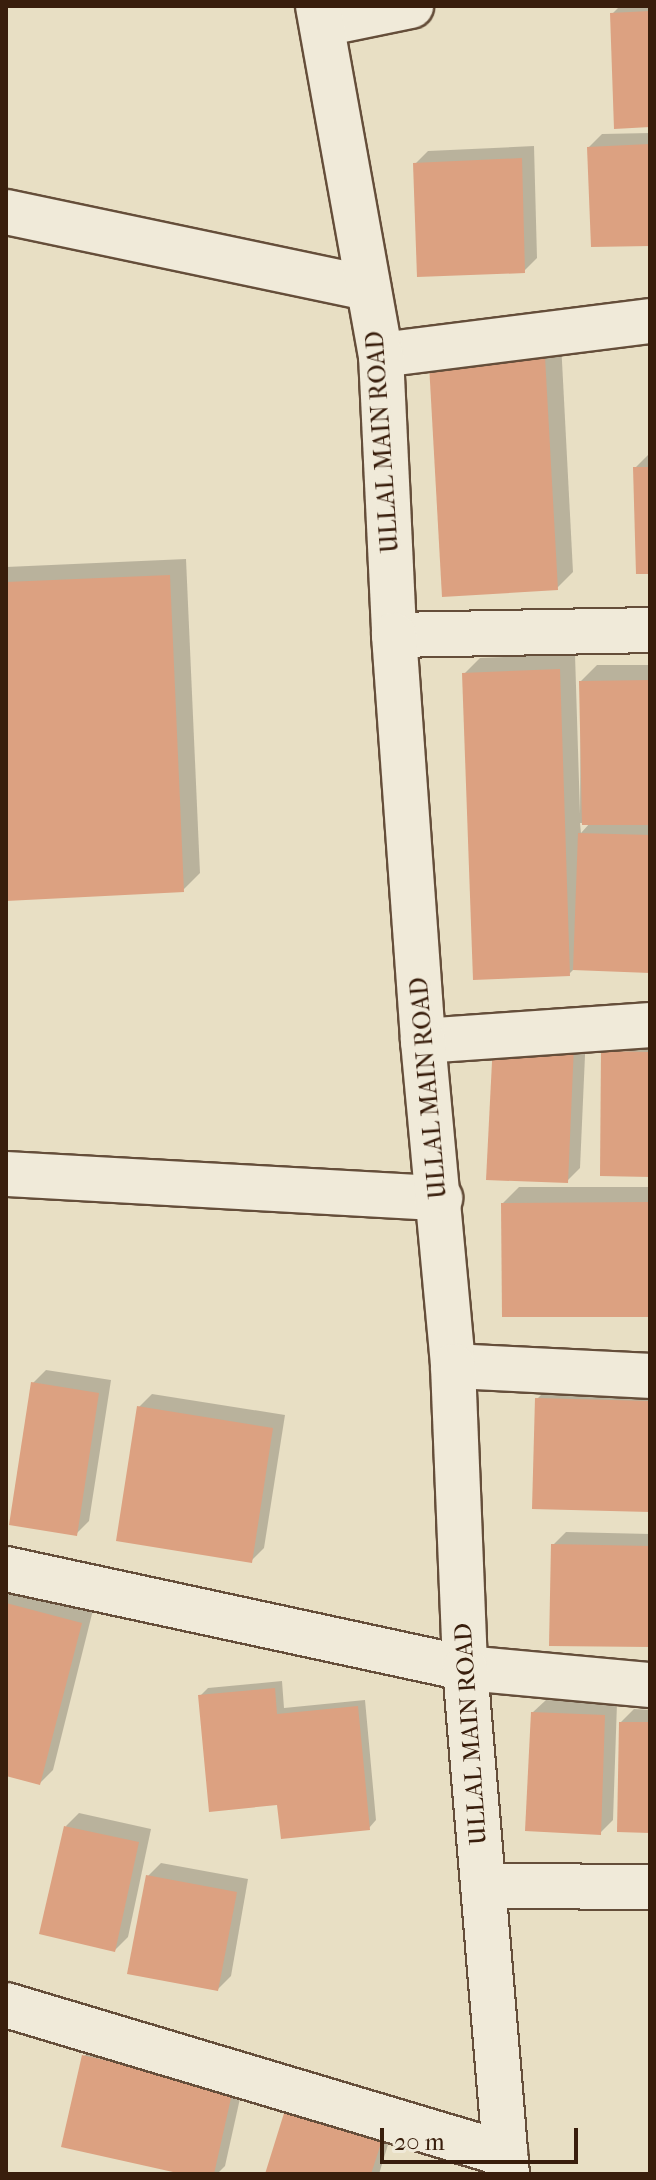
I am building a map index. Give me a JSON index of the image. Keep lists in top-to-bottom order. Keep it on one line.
{"streets":{"street":["ULLAL MAIN ROAD"]},"scale_bar":"20 m"}
